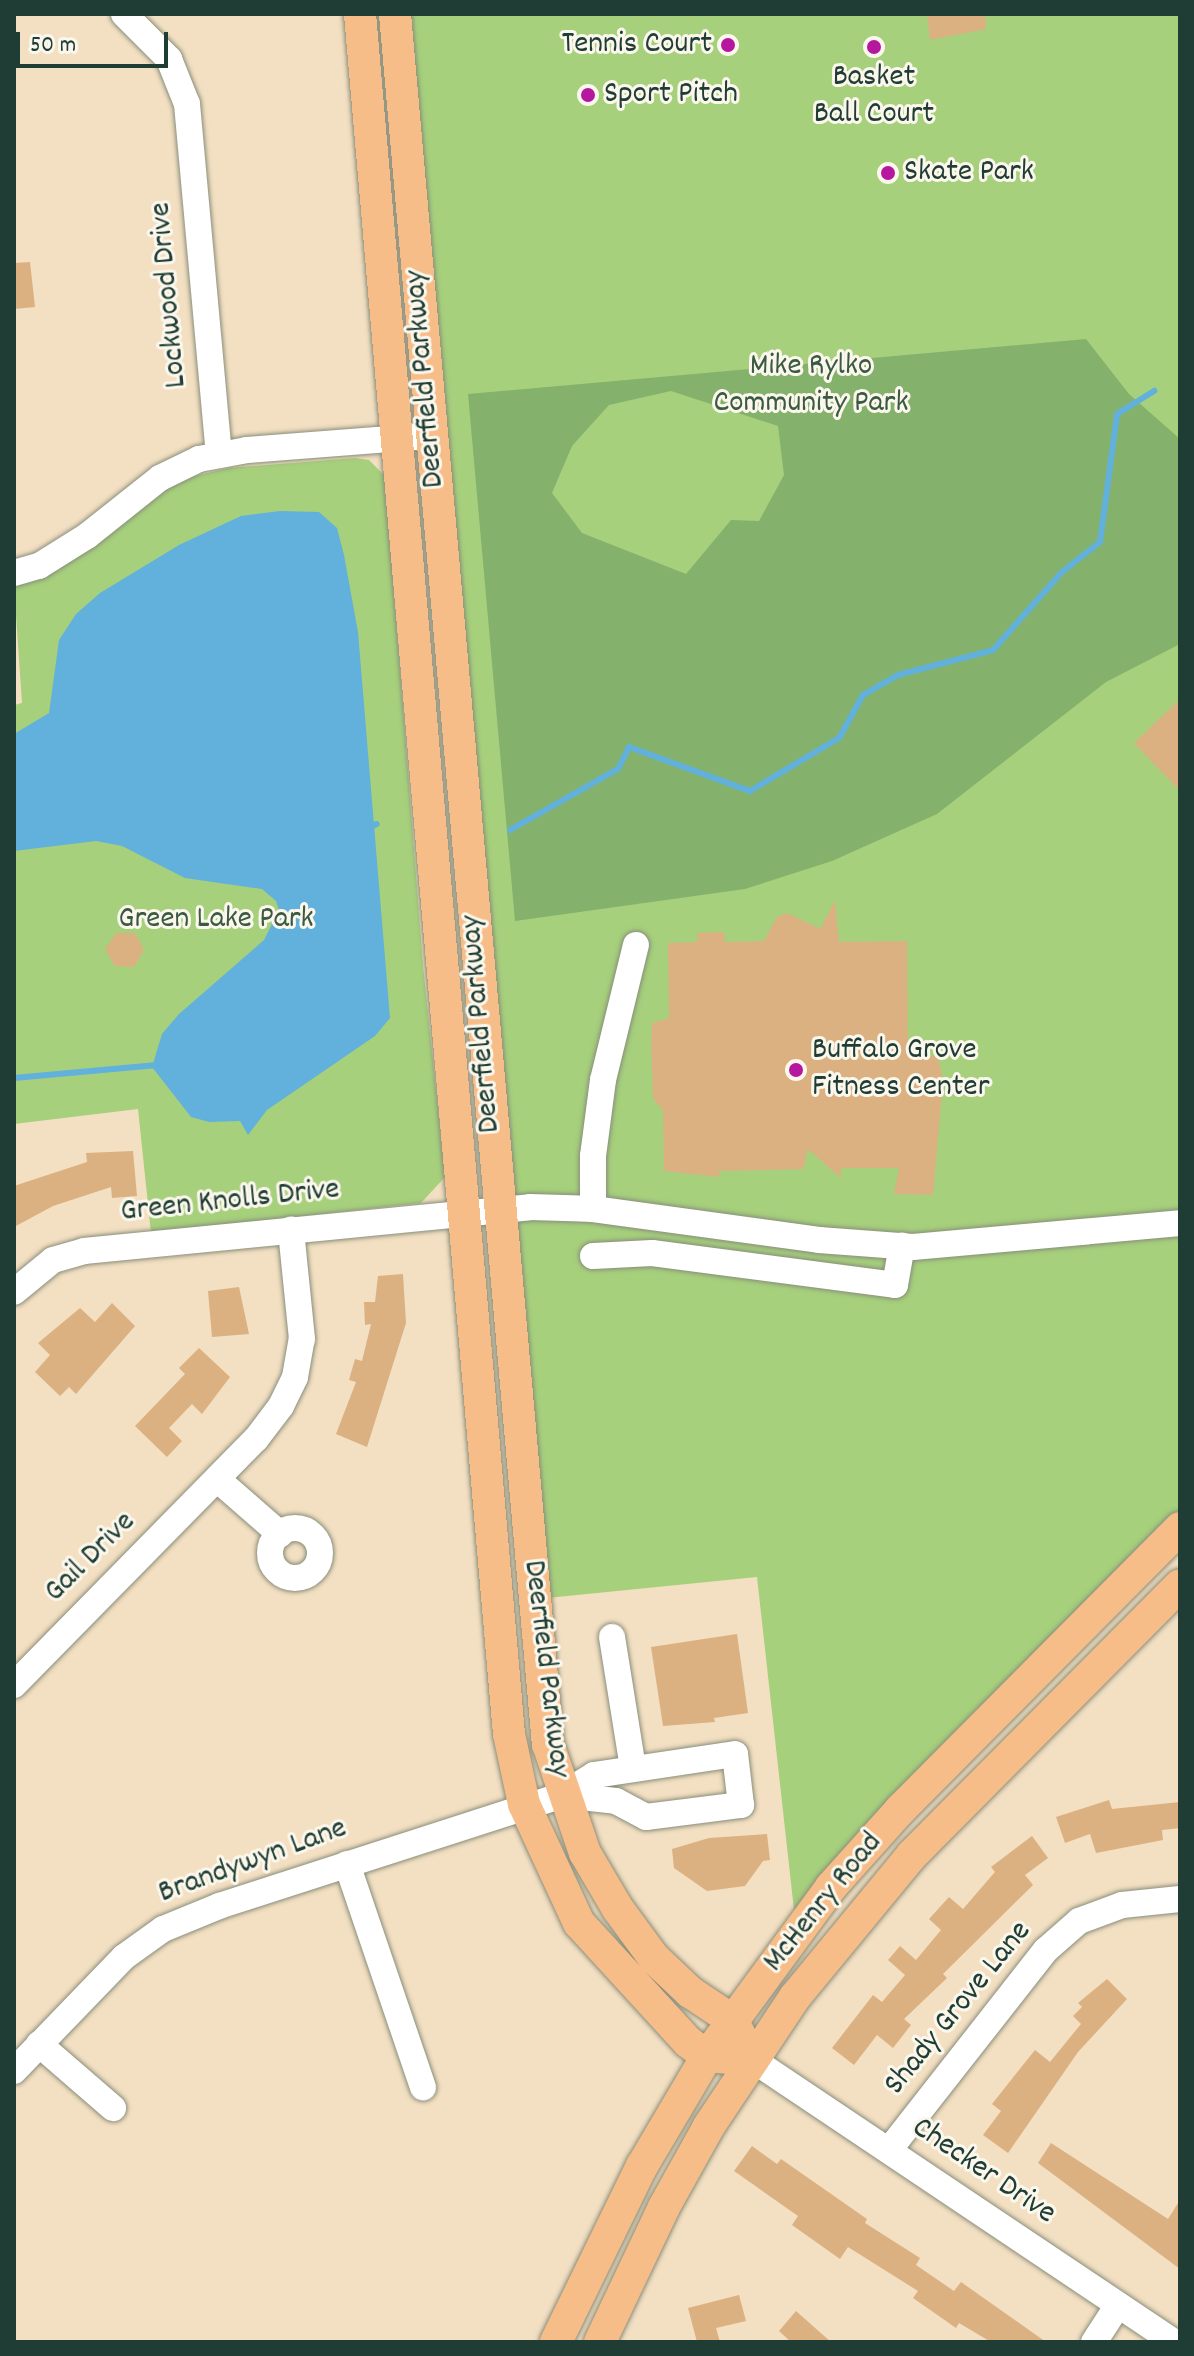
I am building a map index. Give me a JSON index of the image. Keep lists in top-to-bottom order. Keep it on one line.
{"streets":{"main road":["Deerfield Parkway","McHenry Road"],"street":["Lockwood Drive","Green Knolls Drive","Gail Drive","Brandywyn Lane","Shady Grove Lane","Checker Drive"]},"crossings":[["Deerfield Parkway","Green Knolls Drive"],["Deerfield Parkway","Brandywyn Lane"],["Deerfield Parkway","McHenry Road"],["Deerfield Parkway","Checker Drive"],["Green Knolls Drive","Gail Drive"],["McHenry Road","Checker Drive"],["Shady Grove Lane","Checker Drive"]],"parks":["Mike Rylko Community Park","Green Lake Park"],"places":["Tennis Court","Basket Ball Court","Sport Pitch","Skate Park","Buffalo Grove Fitness Center"],"scale_bar":"50 m"}
